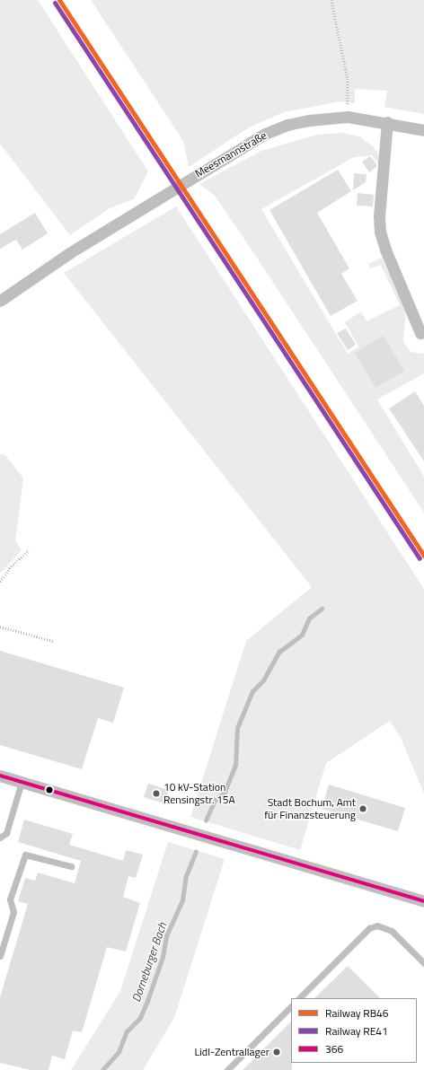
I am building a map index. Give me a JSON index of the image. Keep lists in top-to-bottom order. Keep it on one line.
{"streets":{"street":["Meesmannstraße"]},"water":["Dorneburger Bach"],"places":["10 kV-Station Rensingstr. 15A","Stadt Bochum, Amt für Finanzsteuerung","Lidl-Zentrallager"],"lines":["rail line RB46","rail line RE41","transit line 366"],"legend":["Railway RB46","Railway RE41","366"]}
